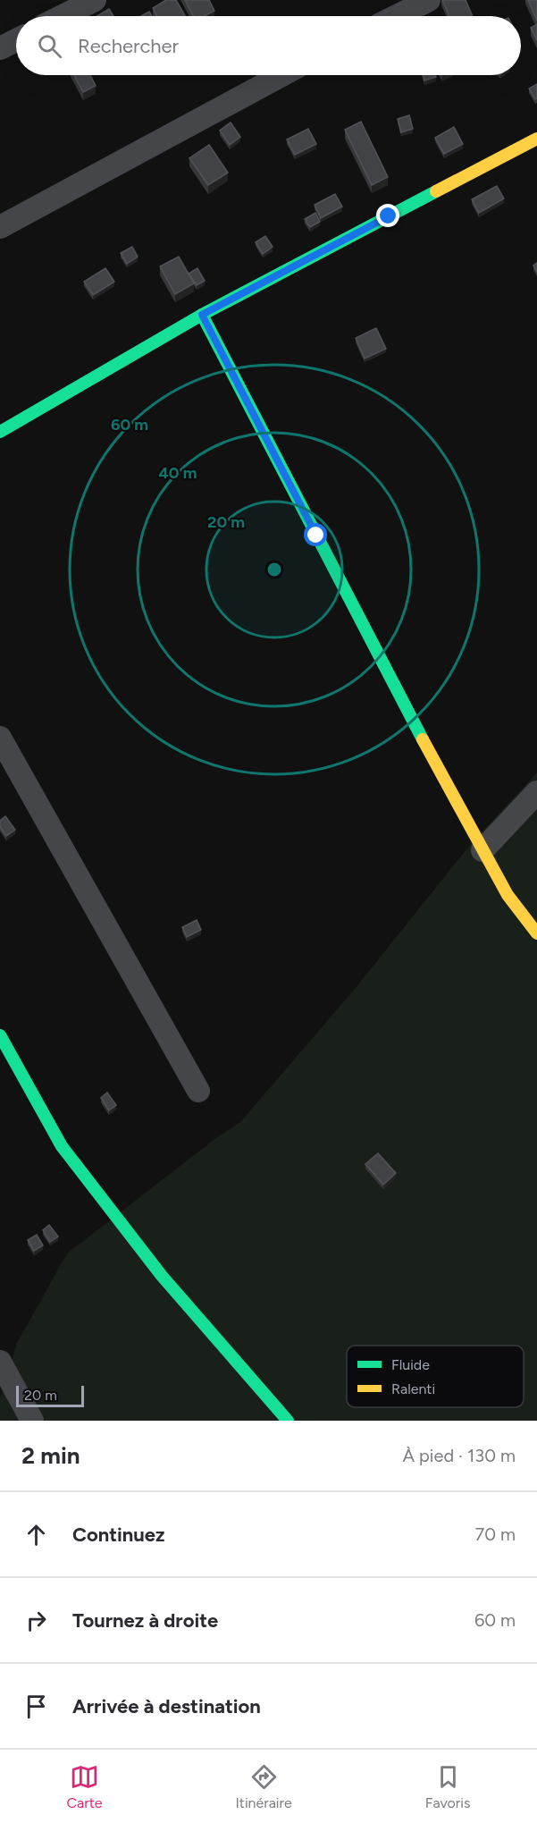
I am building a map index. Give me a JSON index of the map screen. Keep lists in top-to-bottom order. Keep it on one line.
{"legend":["Fluide","Ralenti"],"scale_bar":"20 m","page":{"search":"Rechercher","scale":"20 m","heading":["2 min","À pied · 130 m"],"list":[["Continuez","70 m"],["Tournez à droite","60 m"],"Arrivée à destination"],"nav":["Carte","Itinéraire","Favoris"]},"rings":["60 m","40 m","20 m"]}
